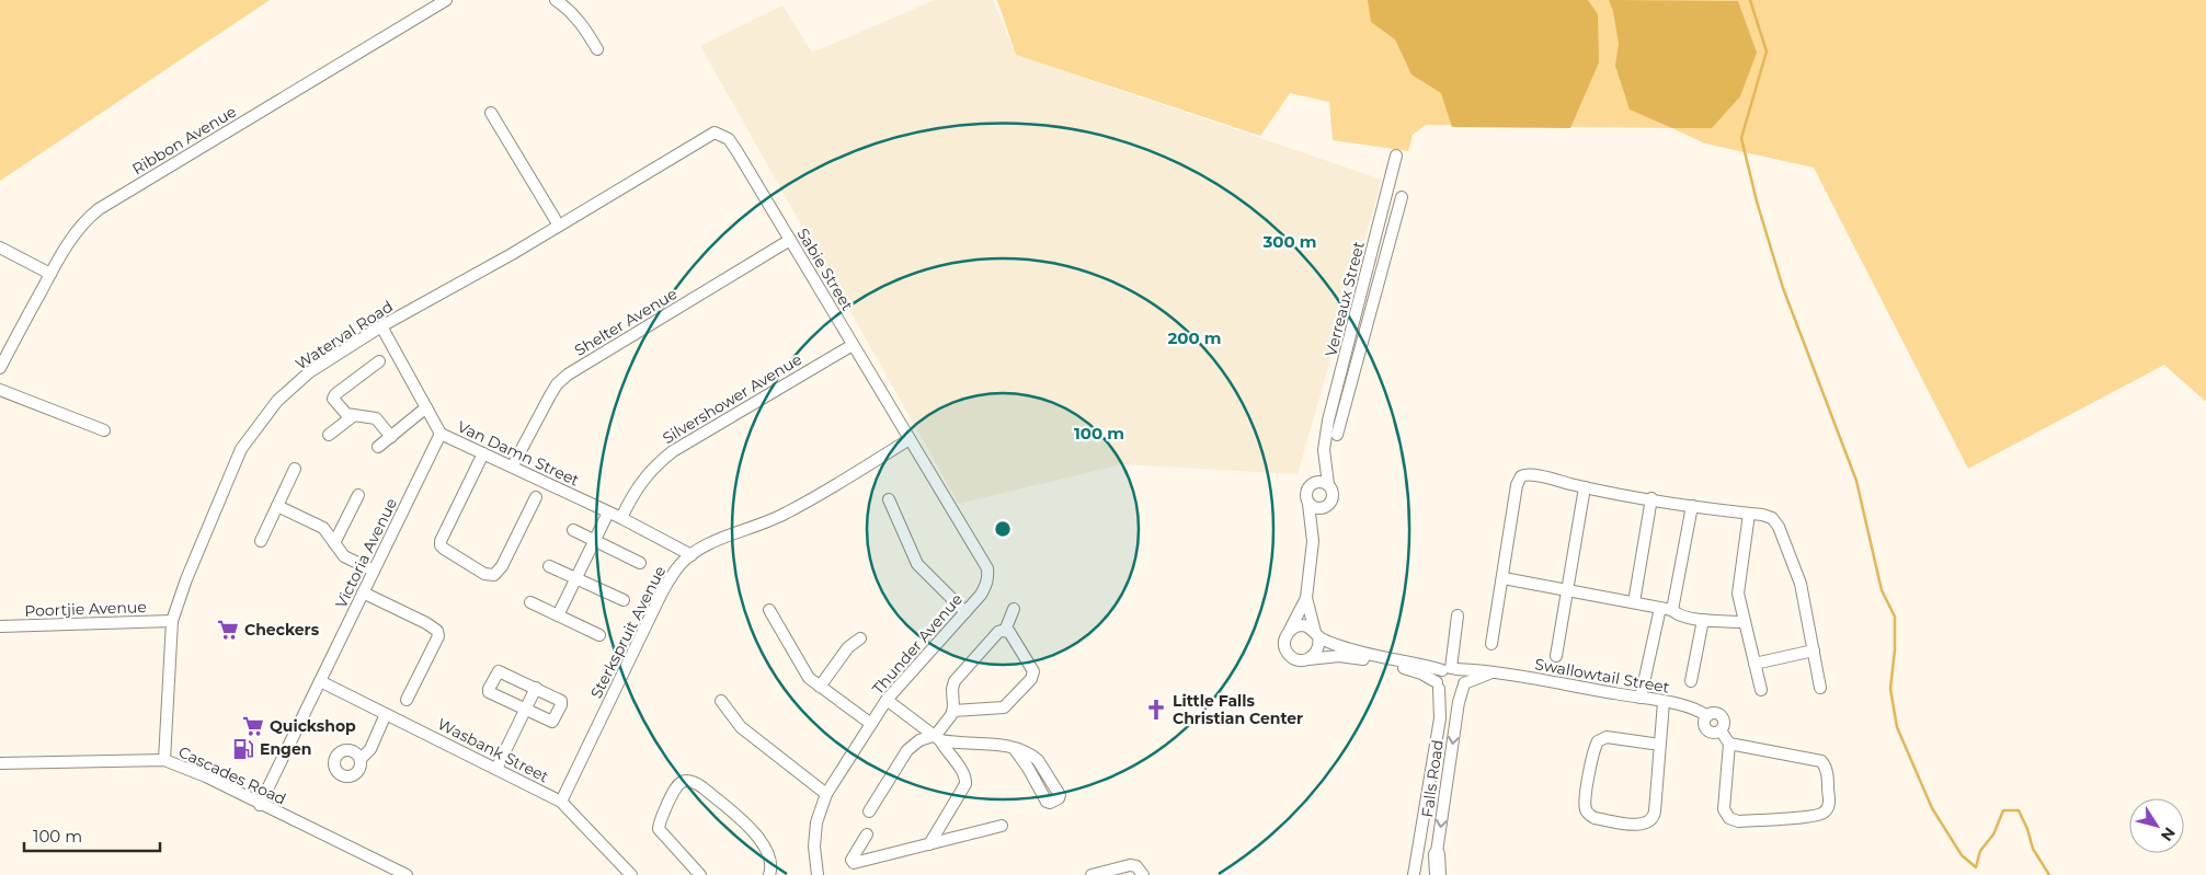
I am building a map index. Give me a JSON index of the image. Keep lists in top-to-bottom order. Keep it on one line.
{"streets":{"street":["Ribbon Avenue","Sabie Street","Verreaux Street","Shelter Avenue","Waterval Road","Silvershower Avenue","Van Damn Street","Victoria Avenue","Poortjie Avenue","Sterkspruit Avenue","Thunder Avenue","Swallowtail Street","Wasbank Street","Cascades Road","Falls Road"]},"crossings":[["Sabie Street","Shelter Avenue"],["Sabie Street","Waterval Road"],["Sabie Street","Silvershower Avenue"],["Sabie Street","Sterkspruit Avenue"],["Sabie Street","Thunder Avenue"],["Shelter Avenue","Van Damn Street"],["Waterval Road","Van Damn Street"],["Waterval Road","Poortjie Avenue"],["Waterval Road","Cascades Road"],["Silvershower Avenue","Van Damn Street"],["Van Damn Street","Victoria Avenue"],["Van Damn Street","Sterkspruit Avenue"],["Victoria Avenue","Wasbank Street"],["Victoria Avenue","Cascades Road"],["Sterkspruit Avenue","Thunder Avenue"],["Sterkspruit Avenue","Wasbank Street"],["Swallowtail Street","Falls Road"]],"places":{"supermarket":["Checkers","Quickshop"],"church":["Little Falls Christian Center"],"fuel station":["Engen"]},"scale_bar":"100 m","north":"bottom right","rings":["300 m","200 m","100 m"]}
